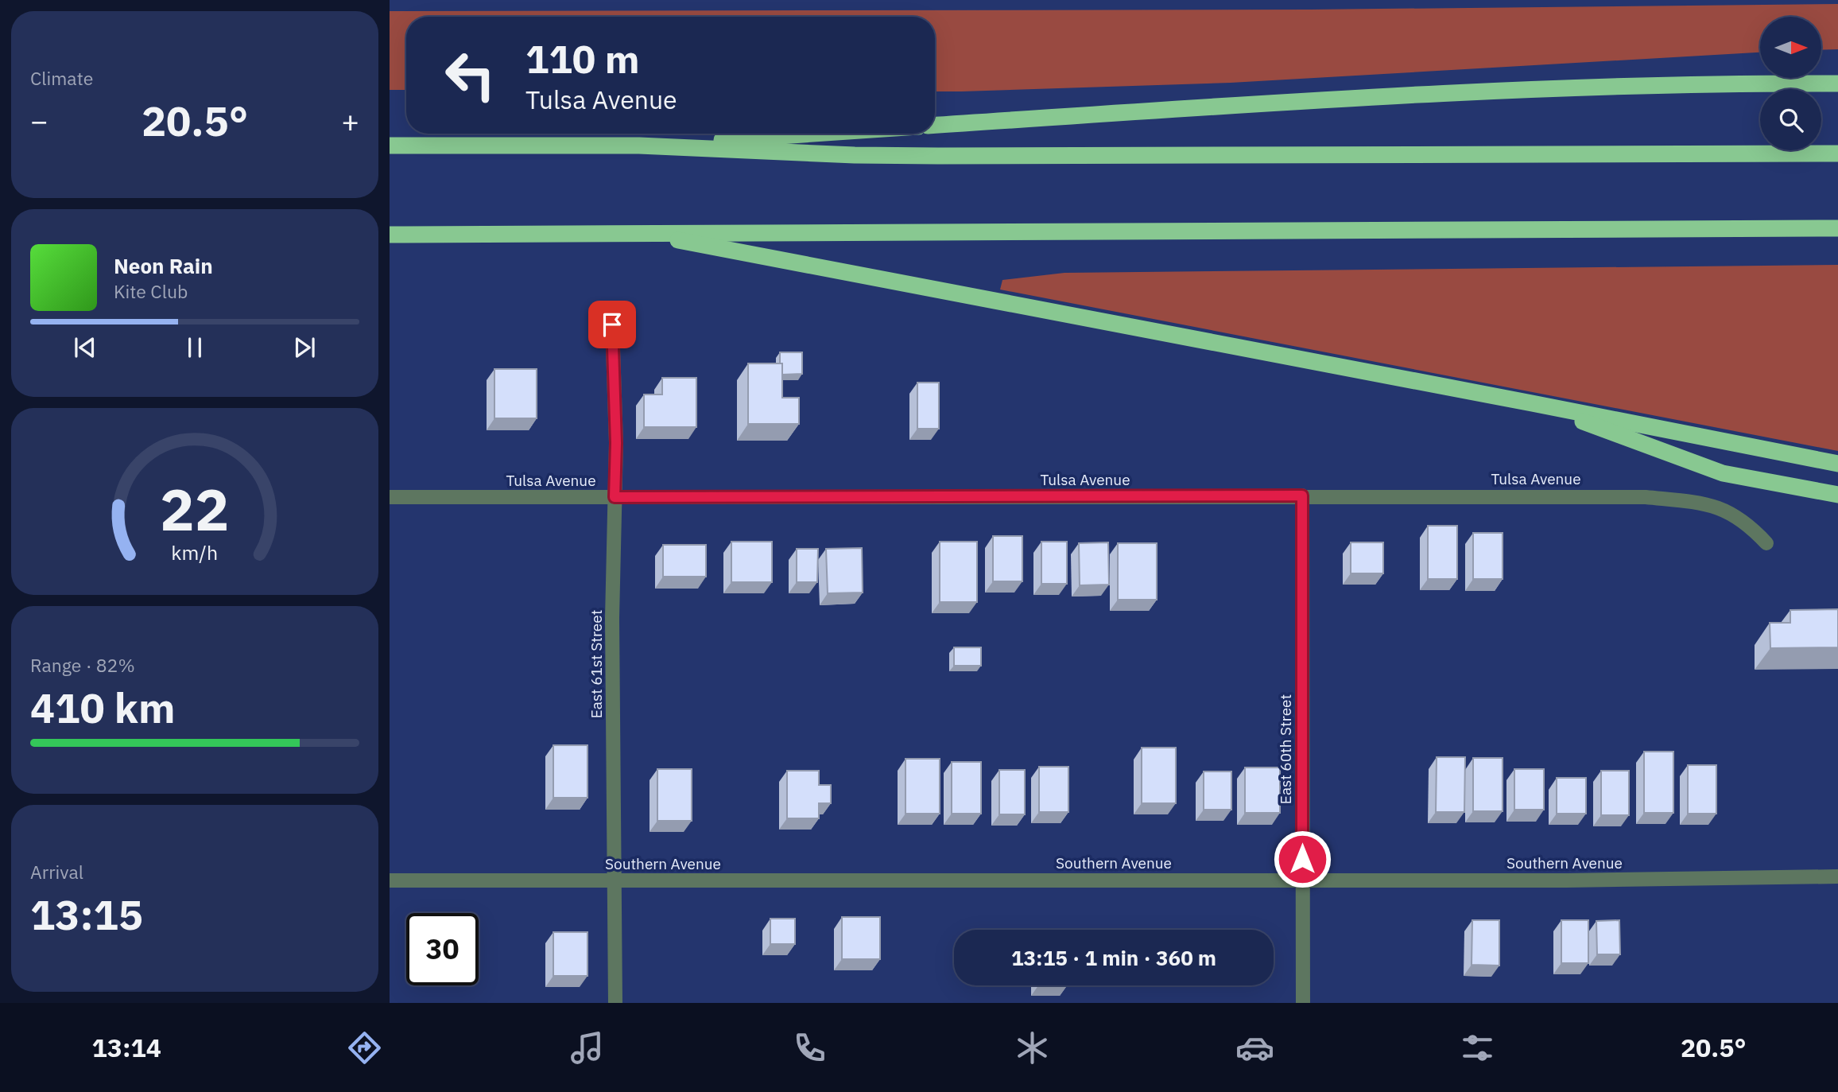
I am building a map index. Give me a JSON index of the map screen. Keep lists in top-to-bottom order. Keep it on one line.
{"streets":{"street":["Tulsa Avenue","East 61st Street","East 60th Street","Southern Avenue"]},"crossings":[["Tulsa Avenue","East 61st Street"],["Tulsa Avenue","East 60th Street"],["East 61st Street","Southern Avenue"],["East 60th Street","Southern Avenue"]],"north":"right","page":{"tile":["Climate",["Range · 82%","410 km"],["Arrival","13:15"]],"turn":["110 m","Tulsa Avenue"],"heat":["−","20.5°","+"],"song":["Neon Rain","Kite Club"],"limit":"30","trip":"13:15 · 1 min · 360 m","tabs":["13:14","20.5°"],"gauge":["22","km/h"]}}
